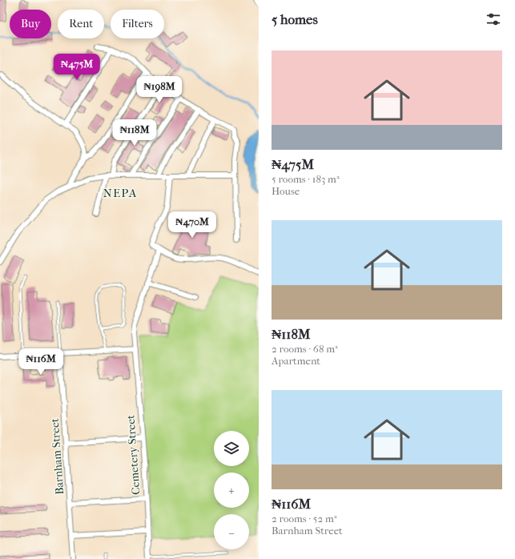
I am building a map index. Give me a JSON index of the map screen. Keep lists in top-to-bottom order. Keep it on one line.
{"streets":{"street":["Cemetery Street","Barnham Street"]},"districts":["NEPA"],"page":{"heading":"5 homes","chip":["Buy","Rent","Filters"],"list":[{"name":"₦475M","note":"5 rooms · 183 m² · House"},{"name":"₦118M","note":"2 rooms · 68 m² · Apartment"},{"name":"₦116M","note":"2 rooms · 52 m² · Barnham Street"}],"price":["₦475M","₦198M","₦118M","₦470M","₦116M"],"map_buttons":["+","−"]}}
